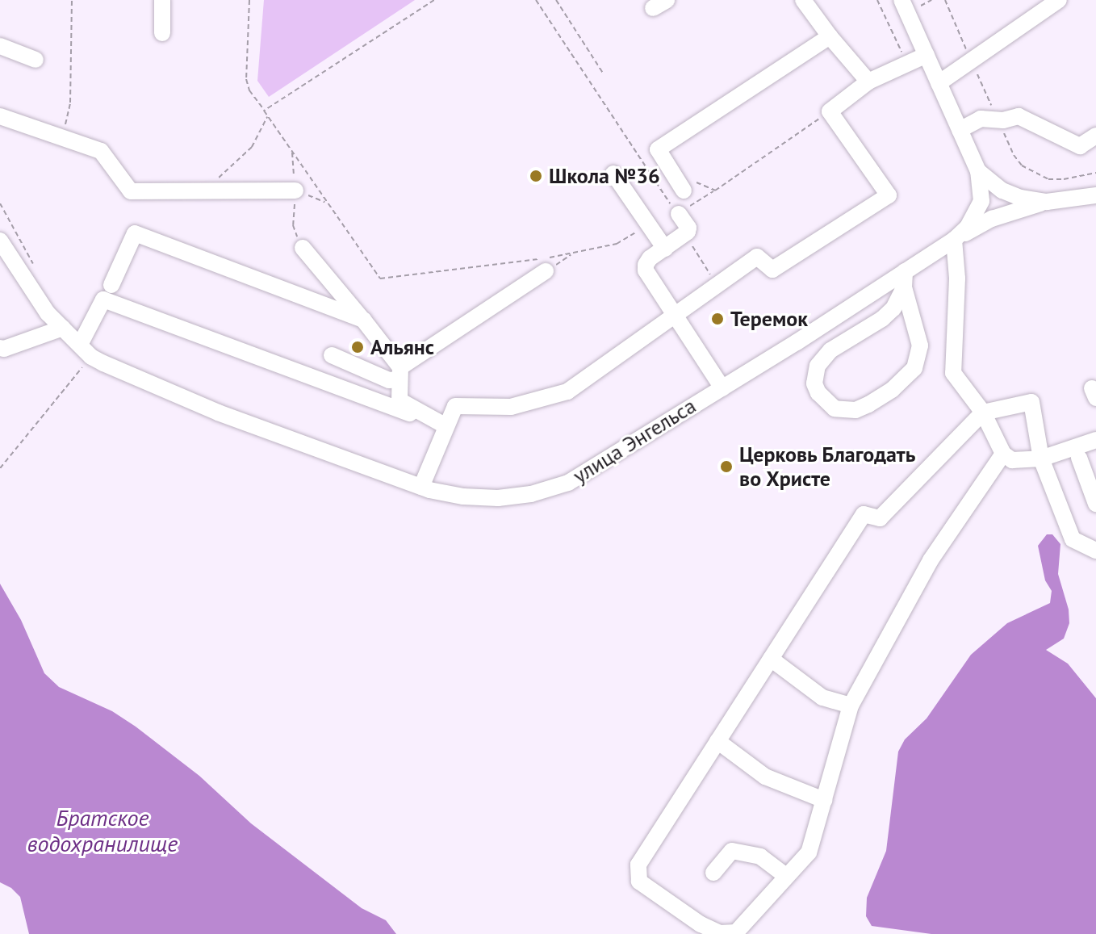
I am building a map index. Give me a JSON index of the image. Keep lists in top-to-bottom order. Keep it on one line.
{"streets":{"street":["улица Энгельса"]},"water":["Братское водохранилище"],"places":["Школа №36","Теремок","Альянс","Церковь Благодать во Христе"]}
